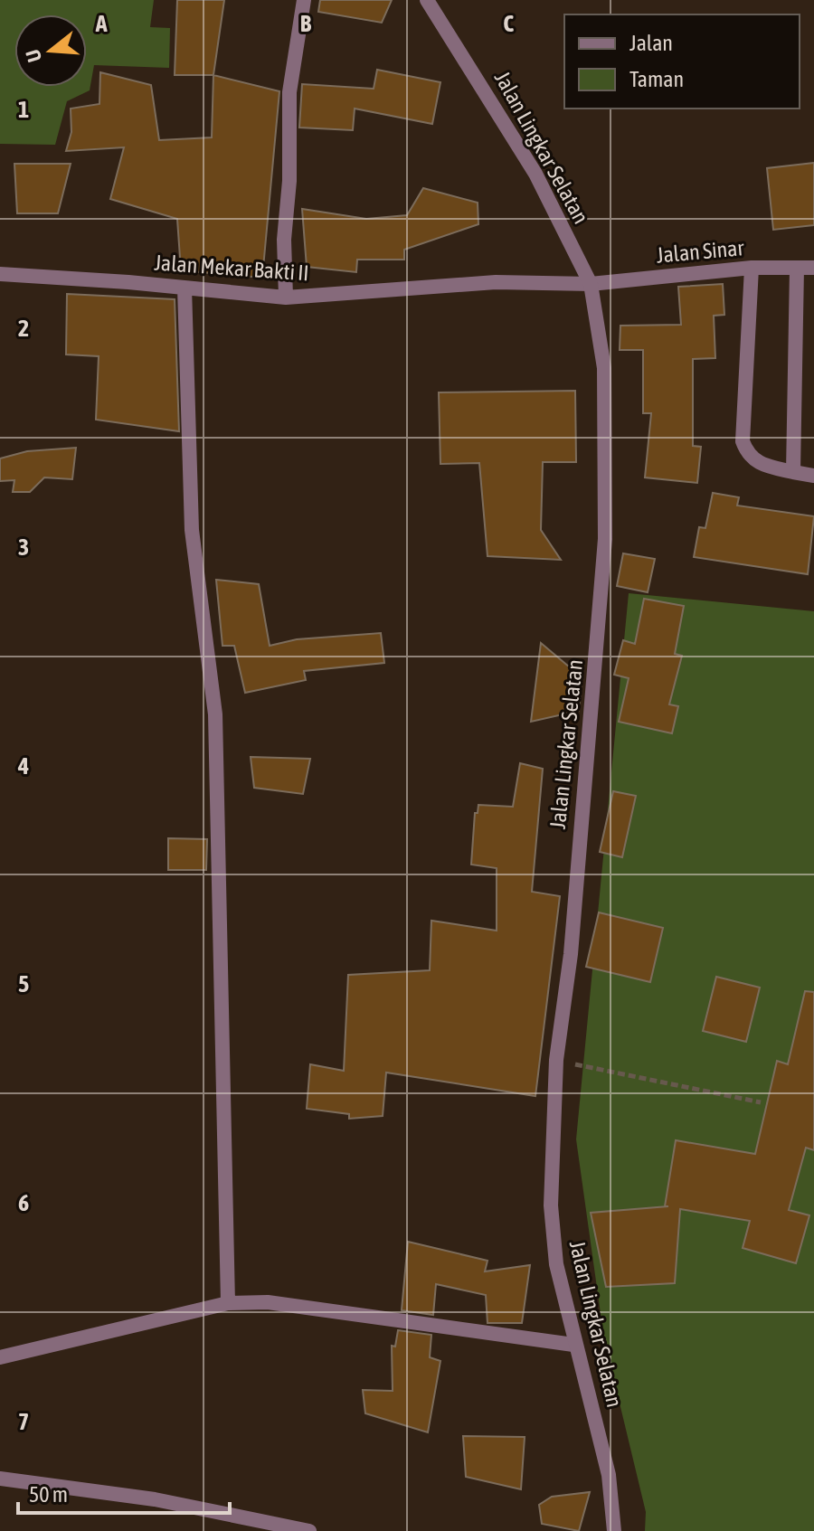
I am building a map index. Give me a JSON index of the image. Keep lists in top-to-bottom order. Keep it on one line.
{"streets":{"street":["Jalan Lingkar Selatan","Jalan Sinar","Jalan Mekar Bakti II"]},"crossings":[["Jalan Lingkar Selatan","Jalan Sinar"],["Jalan Lingkar Selatan","Jalan Mekar Bakti II"],["Jalan Sinar","Jalan Mekar Bakti II"]],"legend":["Jalan","Taman"],"scale_bar":"50 m","north":"left","grid":{"columns":["A","B","C"],"rows":["1","2","3","4","5","6","7"]}}
